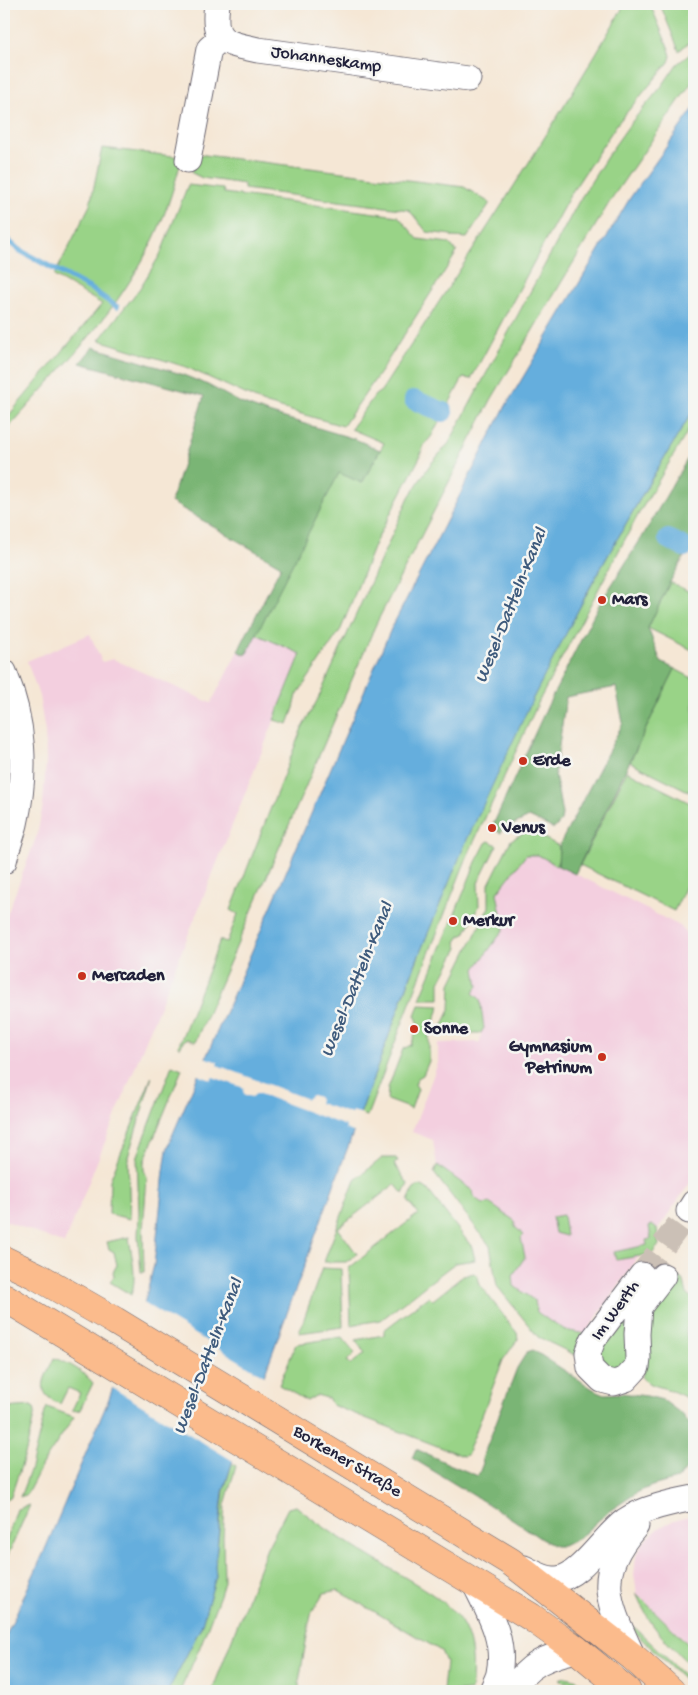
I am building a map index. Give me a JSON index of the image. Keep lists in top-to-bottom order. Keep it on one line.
{"streets":{"main road":["Borkener Straße"],"street":["Johanneskamp"]},"water":["Wesel-Datteln-Kanal"],"places":["Mars","Erde","Venus","Merkur","Mercaden","Sonne","Gymnasium Petrinum"]}
